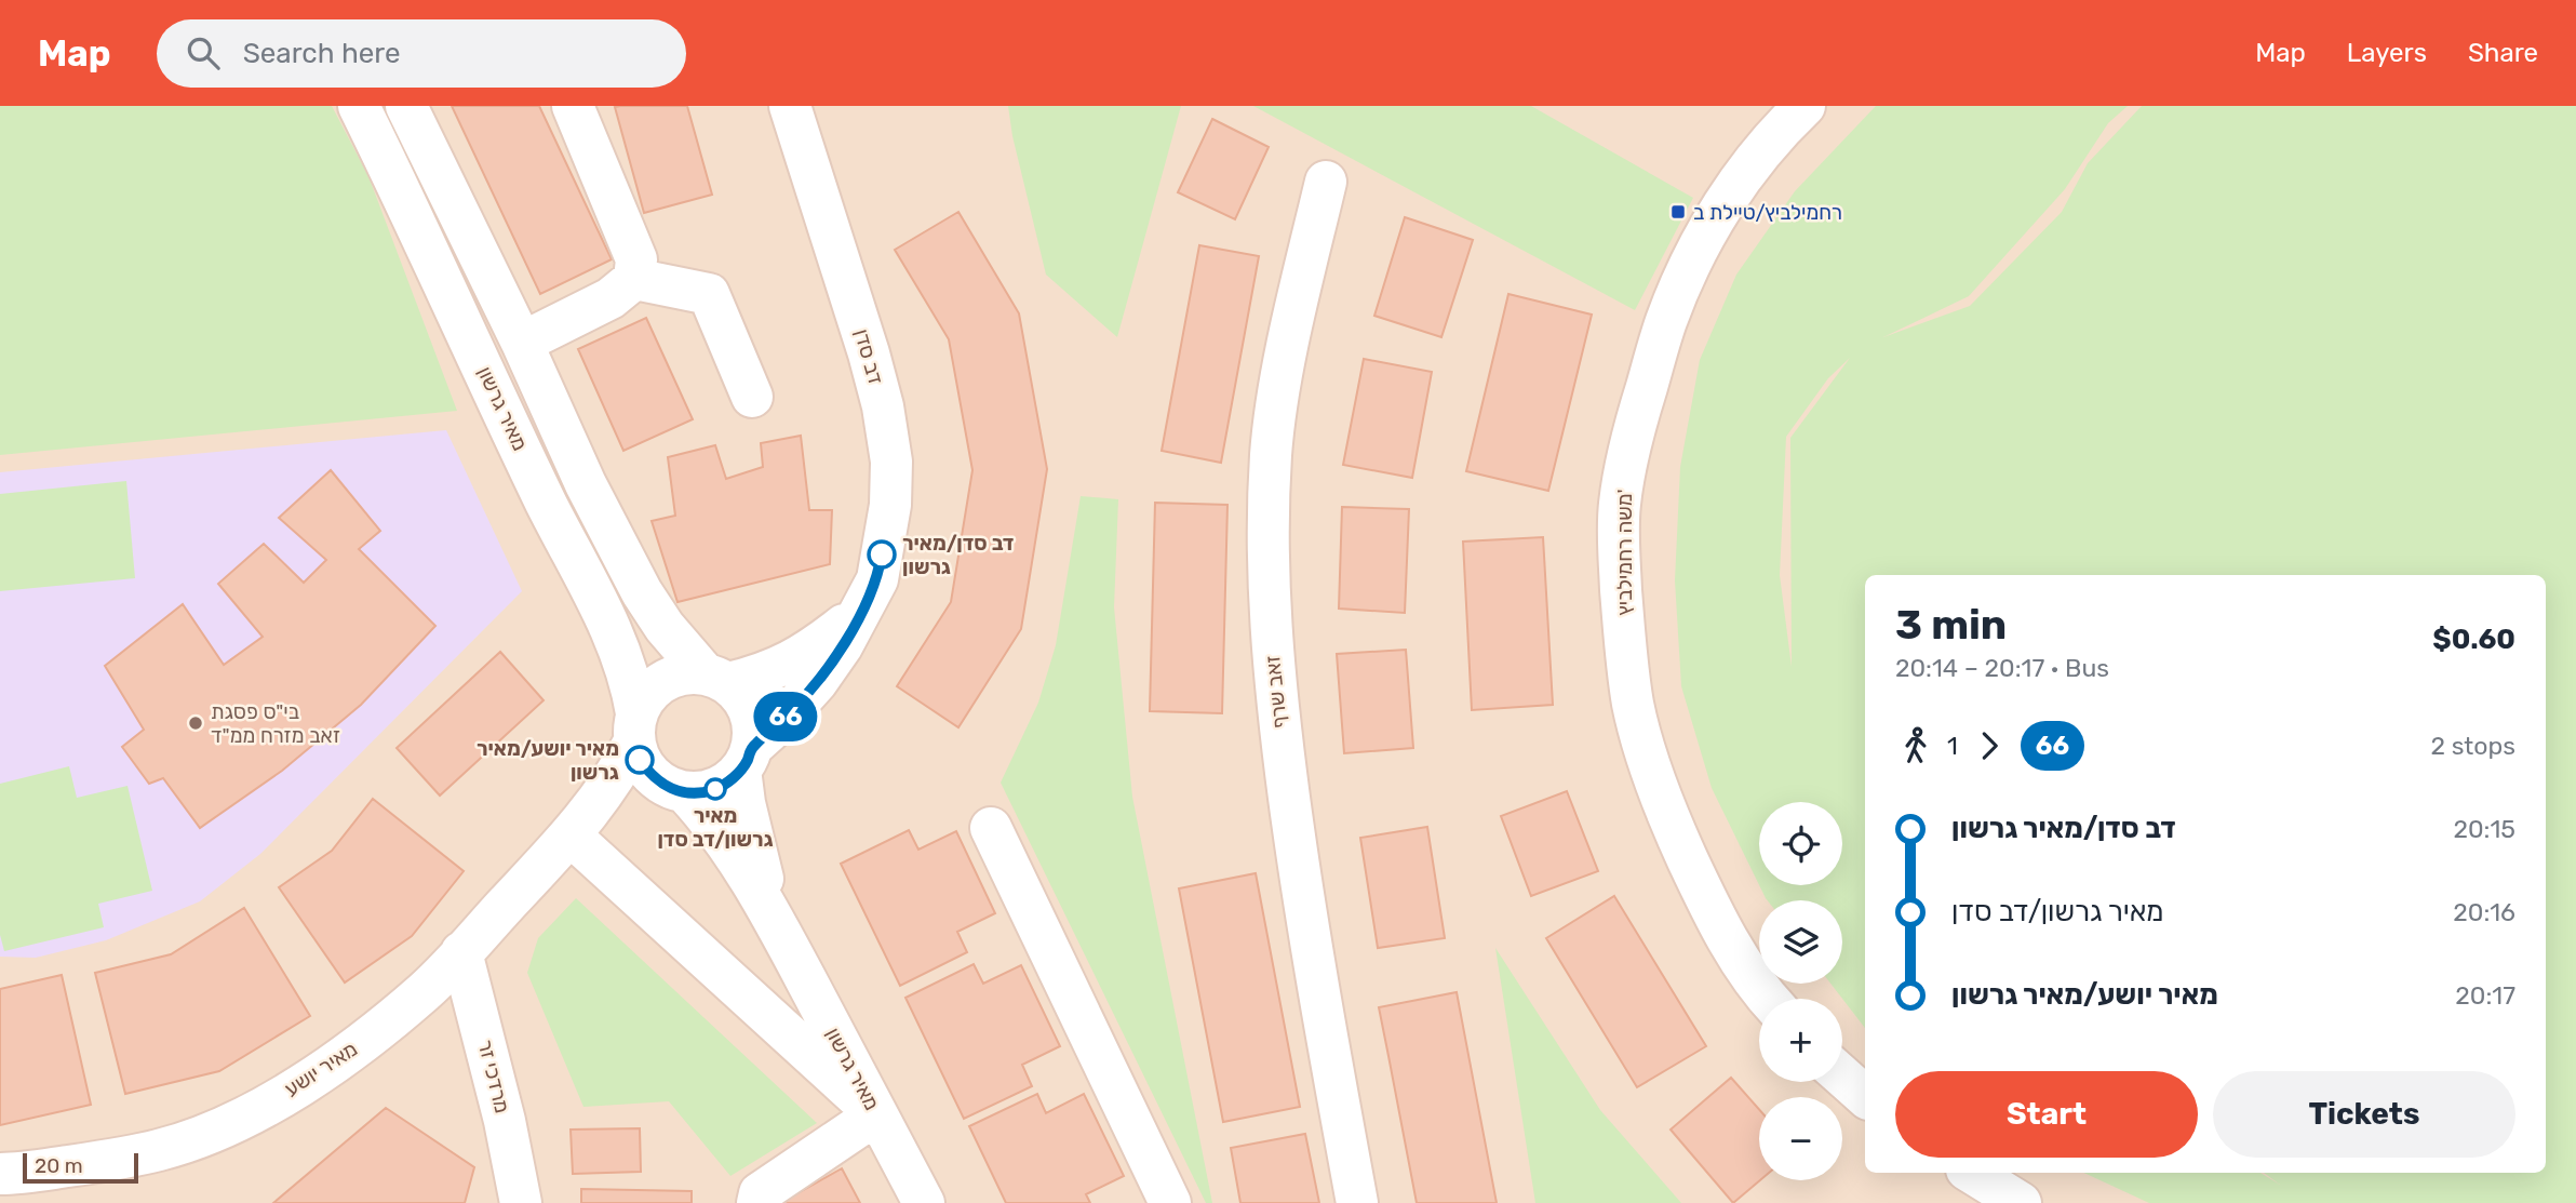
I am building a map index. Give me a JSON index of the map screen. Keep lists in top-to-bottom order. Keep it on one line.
{"streets":{"street":["דב סדן","מאיר גרשון","משה רחמילביץ'","זאב שרף","מאיר יושע","מרדכי זר"]},"crossings":[["דב סדן","מאיר גרשון"],["דב סדן","מאיר יושע"],["מאיר גרשון","מאיר יושע"],["מאיר יושע","מרדכי זר"]],"places":{"transit":["רחמילביץ/טיילת ב"],"other":["דב סדן/מאיר גרשון","בי\"ס פסגת זאב מזרח ממ\"ד","מאיר יושע/מאיר גרשון","מאיר גרשון/דב סדן"]},"lines":["bus line 66"],"scale_bar":"20 m","page":{"header":"Map","search":"Search here","nav":["Map","Layers","Share"],"on_map":"66","heading":["3 min","20:14 – 20:17 · Bus","$0.60"],"legs":["1","66","2 stops"],"list":[{"name":"דב סדן/מאיר גרשון","value":"20:15"},{"name":"מאיר גרשון/דב סדן","value":"20:16"},{"name":"מאיר יושע/מאיר גרשון","value":"20:17"}],"map_buttons":["+","−"],"buttons":["Start","Tickets"],"scale":"20 m"}}
